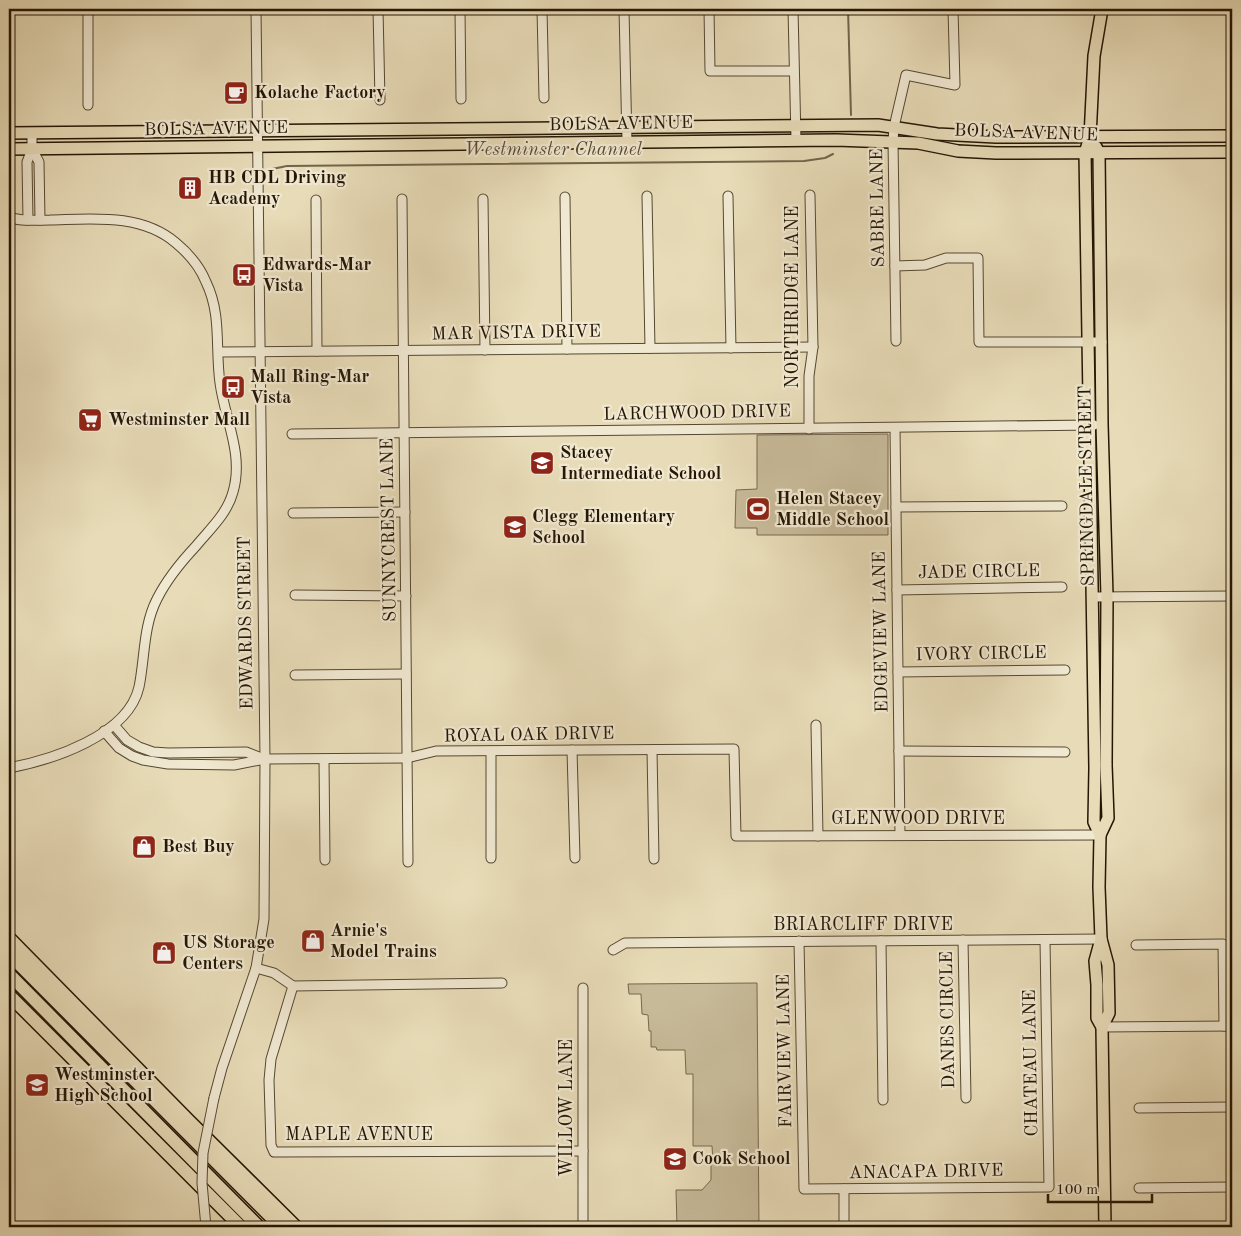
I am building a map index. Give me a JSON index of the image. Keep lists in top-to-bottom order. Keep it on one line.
{"streets":{"main road":["BOLSA AVENUE","SPRINGDALE STREET"],"street":["SABRE LANE","NORTHRIDGE LANE","MAR VISTA DRIVE","LARCHWOOD DRIVE","SUNNYCREST LANE","JADE CIRCLE","EDWARDS STREET","EDGEVIEW LANE","IVORY CIRCLE","ROYAL OAK DRIVE","GLENWOOD DRIVE","BRIARCLIFF DRIVE","DANES CIRCLE","FAIRVIEW LANE","CHATEAU LANE","WILLOW LANE","MAPLE AVENUE","ANACAPA DRIVE"]},"crossings":[["BOLSA AVENUE","SABRE LANE"],["BOLSA AVENUE","SPRINGDALE STREET"],["BOLSA AVENUE","EDWARDS STREET"],["NORTHRIDGE LANE","MAR VISTA DRIVE"],["NORTHRIDGE LANE","LARCHWOOD DRIVE"],["MAR VISTA DRIVE","SUNNYCREST LANE"],["MAR VISTA DRIVE","EDWARDS STREET"],["LARCHWOOD DRIVE","SPRINGDALE STREET"],["LARCHWOOD DRIVE","SUNNYCREST LANE"],["LARCHWOOD DRIVE","EDGEVIEW LANE"],["SPRINGDALE STREET","GLENWOOD DRIVE"],["SPRINGDALE STREET","BRIARCLIFF DRIVE"],["SUNNYCREST LANE","ROYAL OAK DRIVE"],["JADE CIRCLE","EDGEVIEW LANE"],["EDWARDS STREET","ROYAL OAK DRIVE"],["EDGEVIEW LANE","IVORY CIRCLE"],["EDGEVIEW LANE","GLENWOOD DRIVE"],["ROYAL OAK DRIVE","GLENWOOD DRIVE"],["BRIARCLIFF DRIVE","DANES CIRCLE"],["BRIARCLIFF DRIVE","FAIRVIEW LANE"],["BRIARCLIFF DRIVE","CHATEAU LANE"],["FAIRVIEW LANE","ANACAPA DRIVE"],["CHATEAU LANE","ANACAPA DRIVE"],["WILLOW LANE","MAPLE AVENUE"]],"water":["Westminster Channel"],"places":{"cafe":["Kolache Factory"],"building":["HB CDL Driving Academy"],"bus stop":["Edwards-Mar Vista","Mall Ring-Mar Vista"],"supermarket":["Westminster Mall"],"school or university":["Stacey Intermediate School","Clegg Elementary School","Westminster High School","Cook School"],"sports":["Helen Stacey Middle School"],"shop":["Best Buy","Arnie's Model Trains","US Storage Centers"]},"scale_bar":"100 m"}
